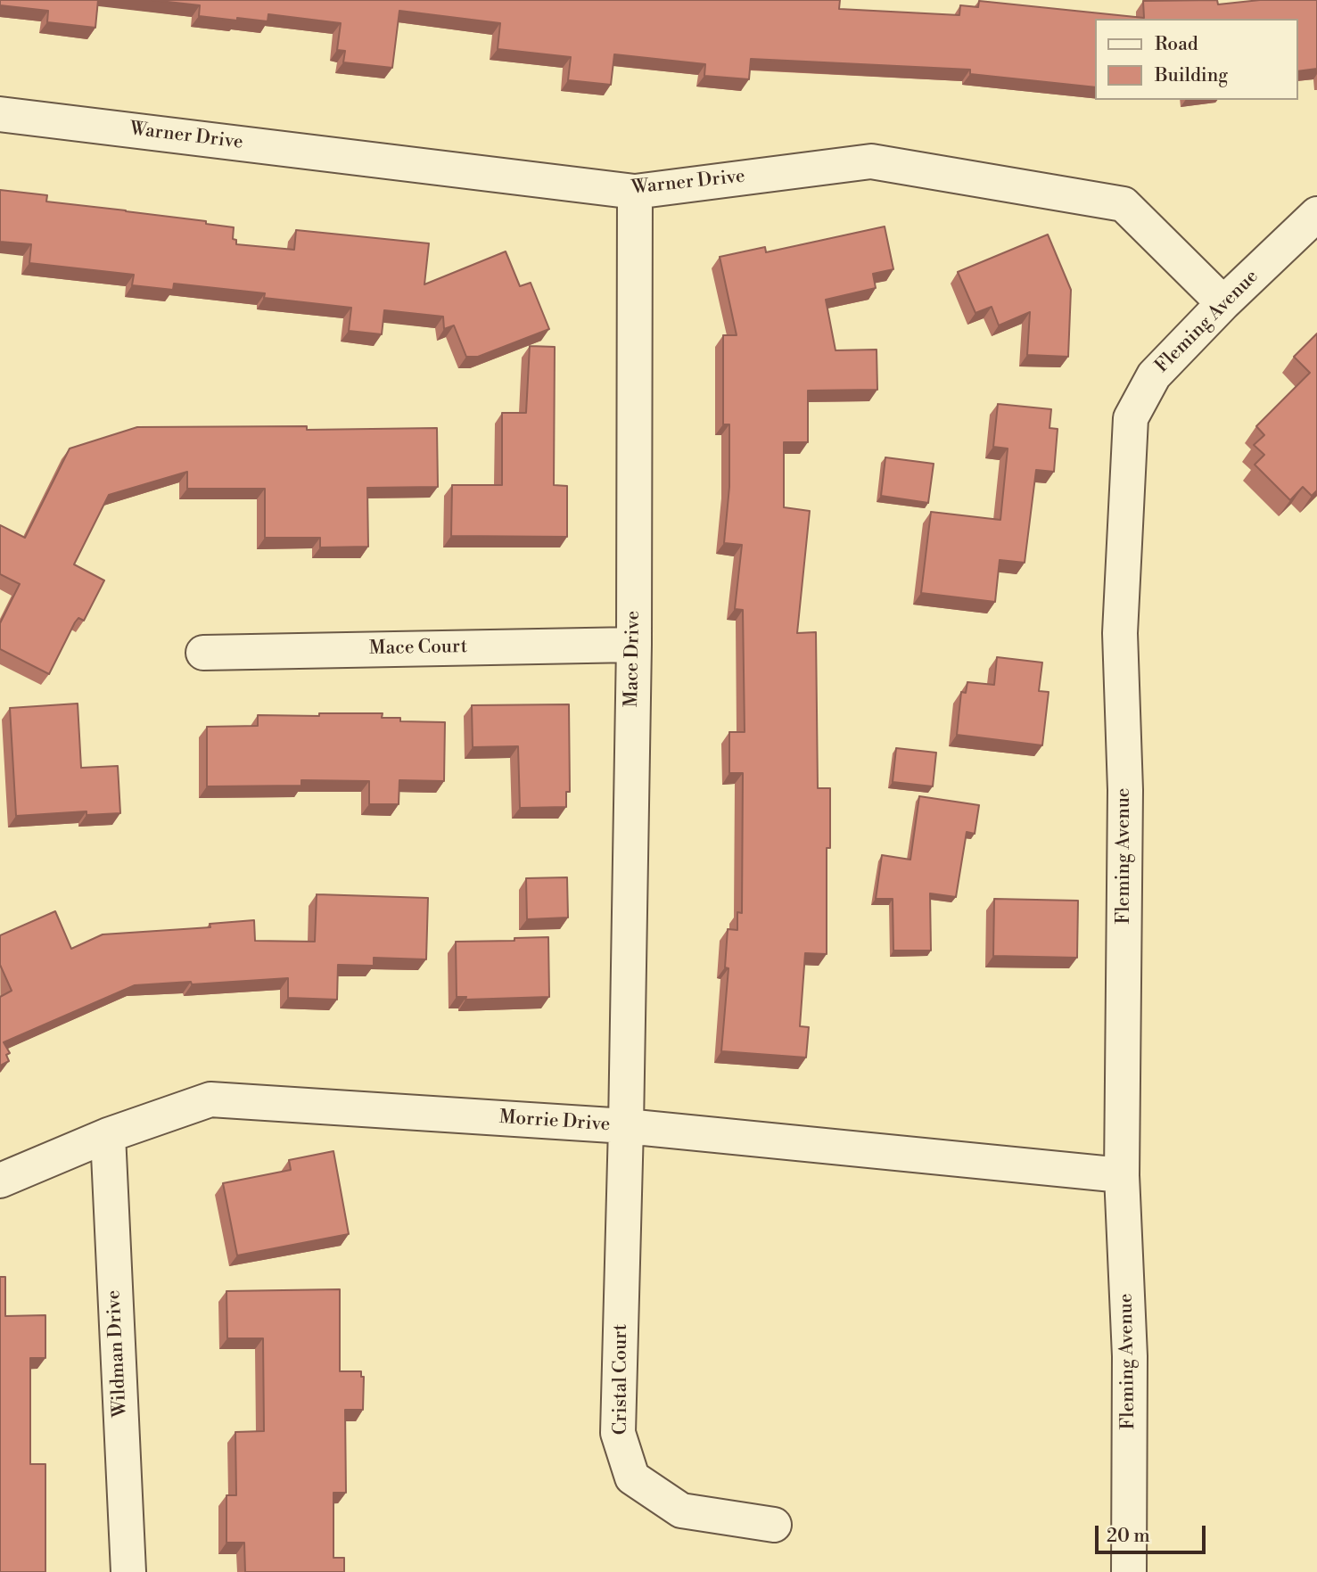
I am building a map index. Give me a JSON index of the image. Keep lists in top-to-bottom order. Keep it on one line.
{"streets":{"street":["Warner Drive","Fleming Avenue","Mace Court","Mace Drive","Morrie Drive","Wildman Drive","Cristal Court"]},"crossings":[["Warner Drive","Fleming Avenue"],["Warner Drive","Mace Drive"],["Fleming Avenue","Morrie Drive"],["Mace Court","Mace Drive"],["Mace Drive","Morrie Drive"],["Mace Drive","Cristal Court"],["Morrie Drive","Wildman Drive"],["Morrie Drive","Cristal Court"]],"legend":["Road","Building"],"scale_bar":"20 m"}
